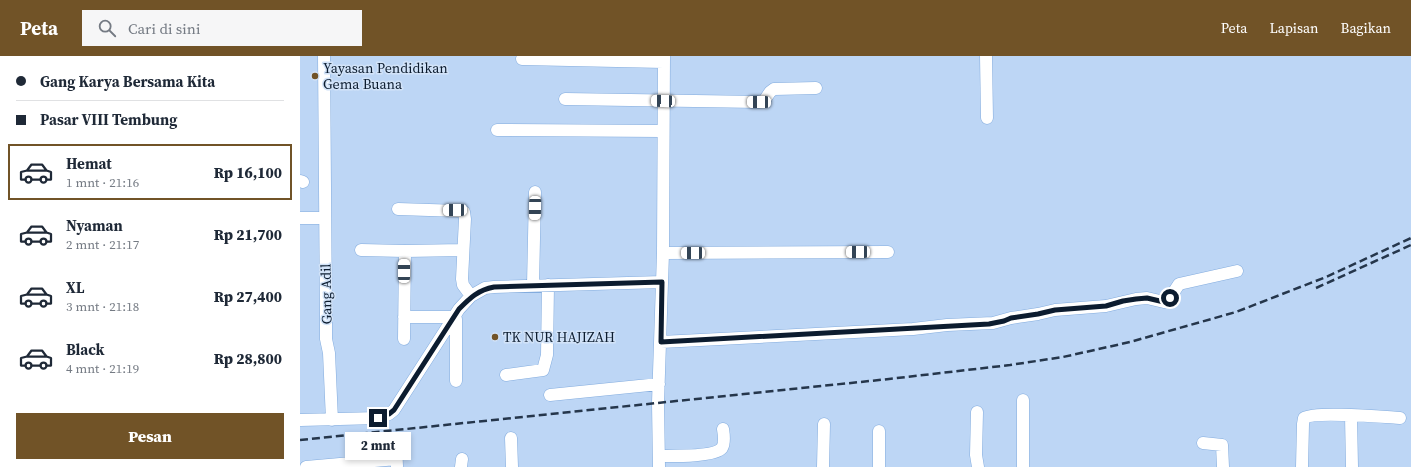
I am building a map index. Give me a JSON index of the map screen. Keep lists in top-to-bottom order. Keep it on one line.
{"streets":{"street":["Gang Adil"]},"places":["Yayasan Pendidikan Gema Buana","TK NUR HAJIZAH"],"page":{"header":"Peta","search":"Cari di sini","nav":["Peta","Lapisan","Bagikan"],"banner":["Gang Karya Bersama Kita","Pasar VIII Tembung"],"list":[{"name":"Hemat","note":"1 mnt · 21:16","value":"Rp 16,100"},{"name":"Nyaman","note":"2 mnt · 21:17","value":"Rp 21,700"},{"name":"XL","note":"3 mnt · 21:18","value":"Rp 27,400"},{"name":"Black","note":"4 mnt · 21:19","value":"Rp 28,800"}],"buttons":"Pesan","bubble":"2 mnt"}}
